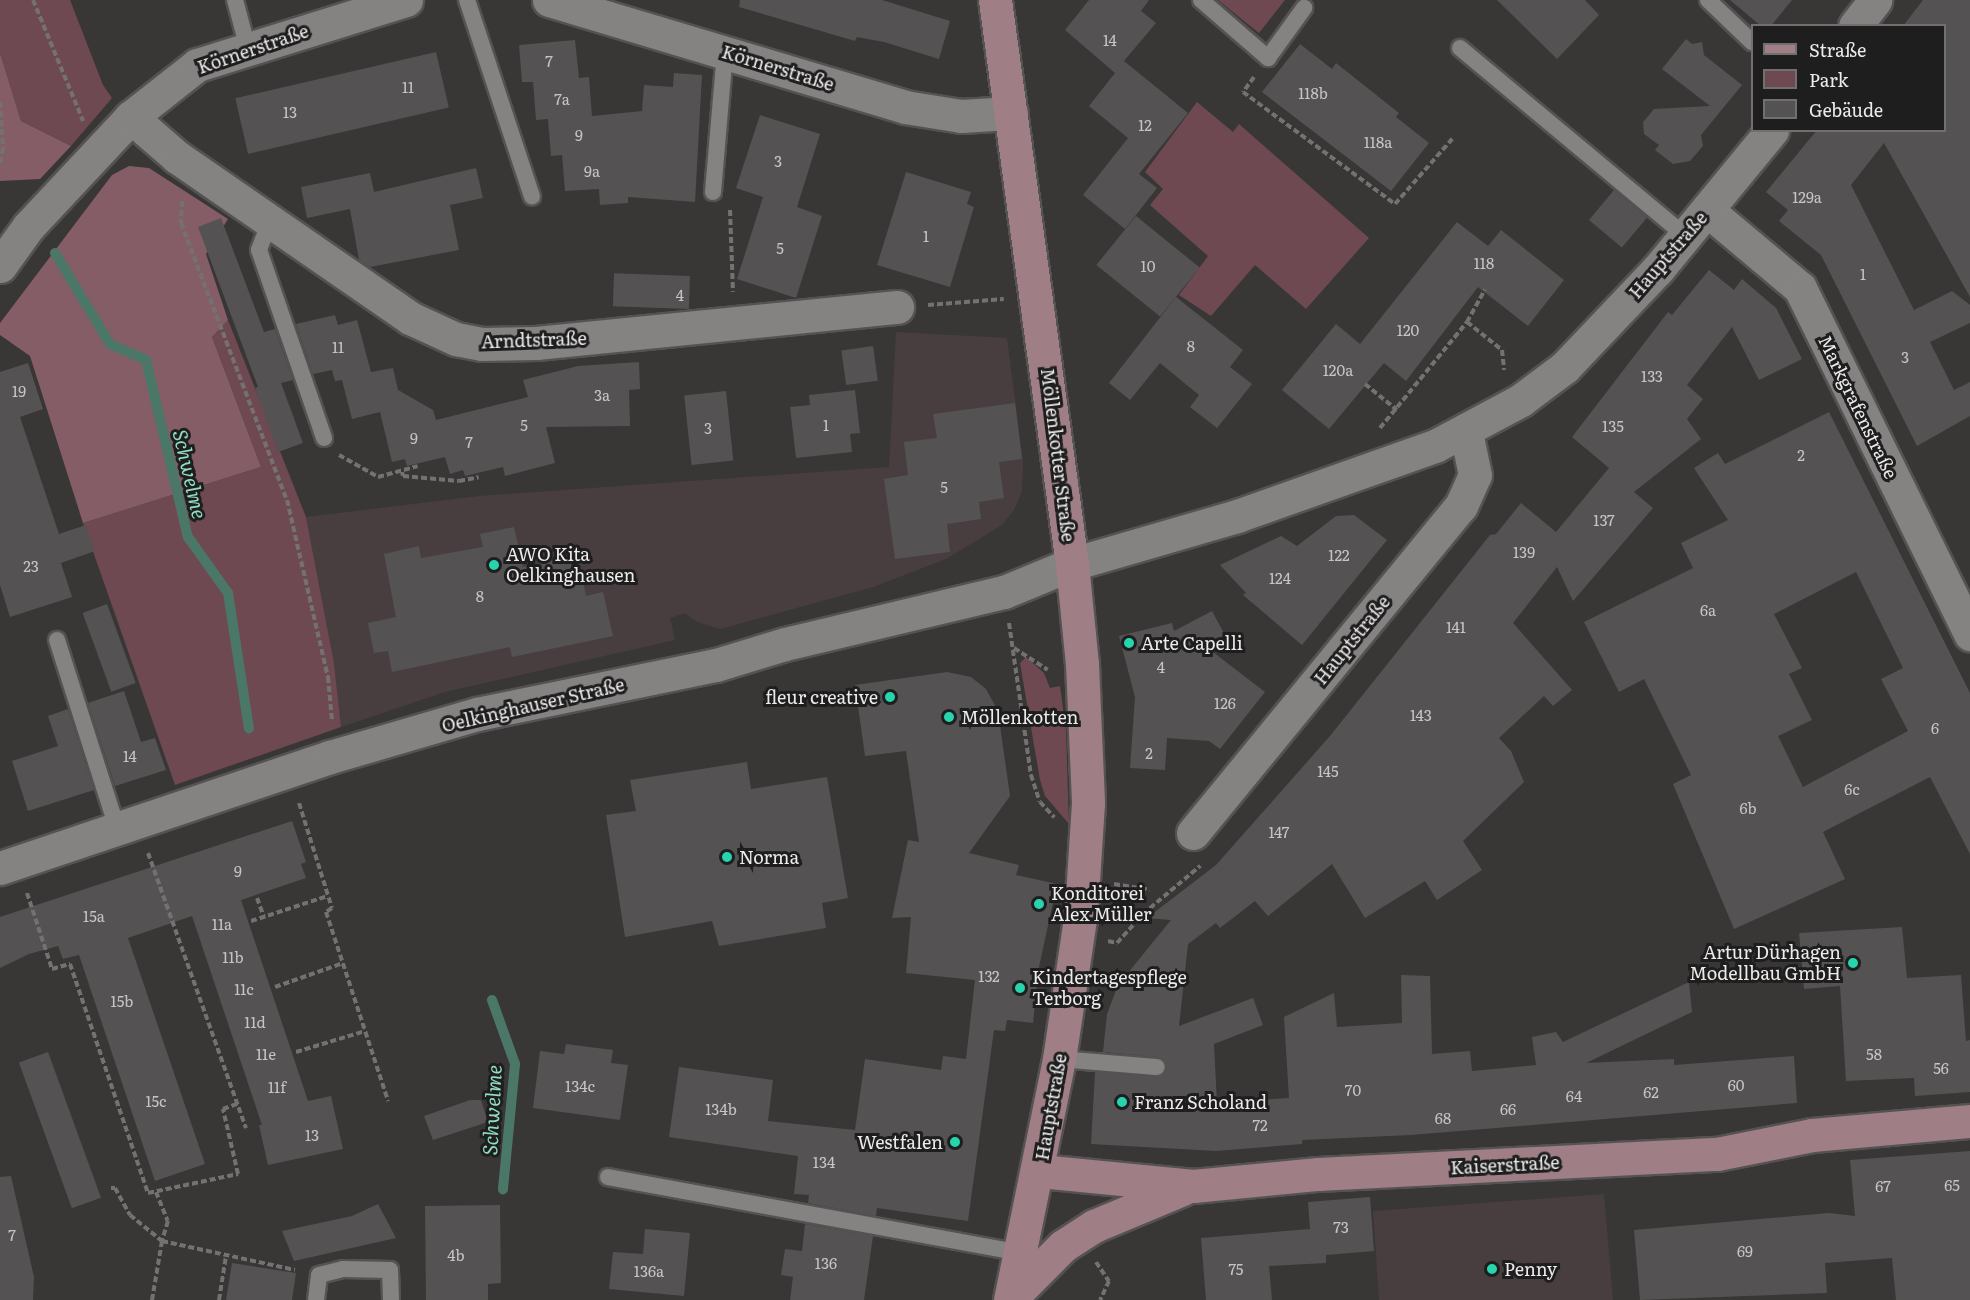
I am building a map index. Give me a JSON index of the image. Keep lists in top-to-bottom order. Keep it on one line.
{"streets":{"main road":["Hauptstraße","Möllenkotter Straße","Kaiserstraße"],"street":["Körnerstraße","Arndtstraße","Markgrafenstraße","Oelkinghauser Straße"]},"crossings":[["Körnerstraße","Arndtstraße"],["Körnerstraße","Möllenkotter Straße"],["Hauptstraße","Markgrafenstraße"],["Hauptstraße","Möllenkotter Straße"],["Hauptstraße","Oelkinghauser Straße"],["Hauptstraße","Kaiserstraße"],["Möllenkotter Straße","Oelkinghauser Straße"]],"water":["Schwelme"],"places":["AWO Kita Oelkinghausen","Arte Capelli","fleur creative","Möllenkotten","Norma","Konditorei Alex Müller","Artur Dürhagen Modellbau GmbH","Kindertagespflege Terborg","Franz Scholand","Westfalen","Penny"],"house_numbers":["14","7","11","118b","7a","13","12","9","118a","3","9a","129a","1","5","118","10","1","4","120","8","11","3","120a","133","19","3a","5","1","135","3","9","7","2","5","137","139","122","23","124","8","6a","141","4","126","143","6","2","14","145","6c","6b","147","9","15a","11a","11b","132","11c","15b","11d","11e","58","56","60","134c","11f","70","62","64","15c","134b","66","68","72","13","134","65","67","73","7","69","4b","136","75","136a"],"legend":["Straße","Park","Gebäude"]}
